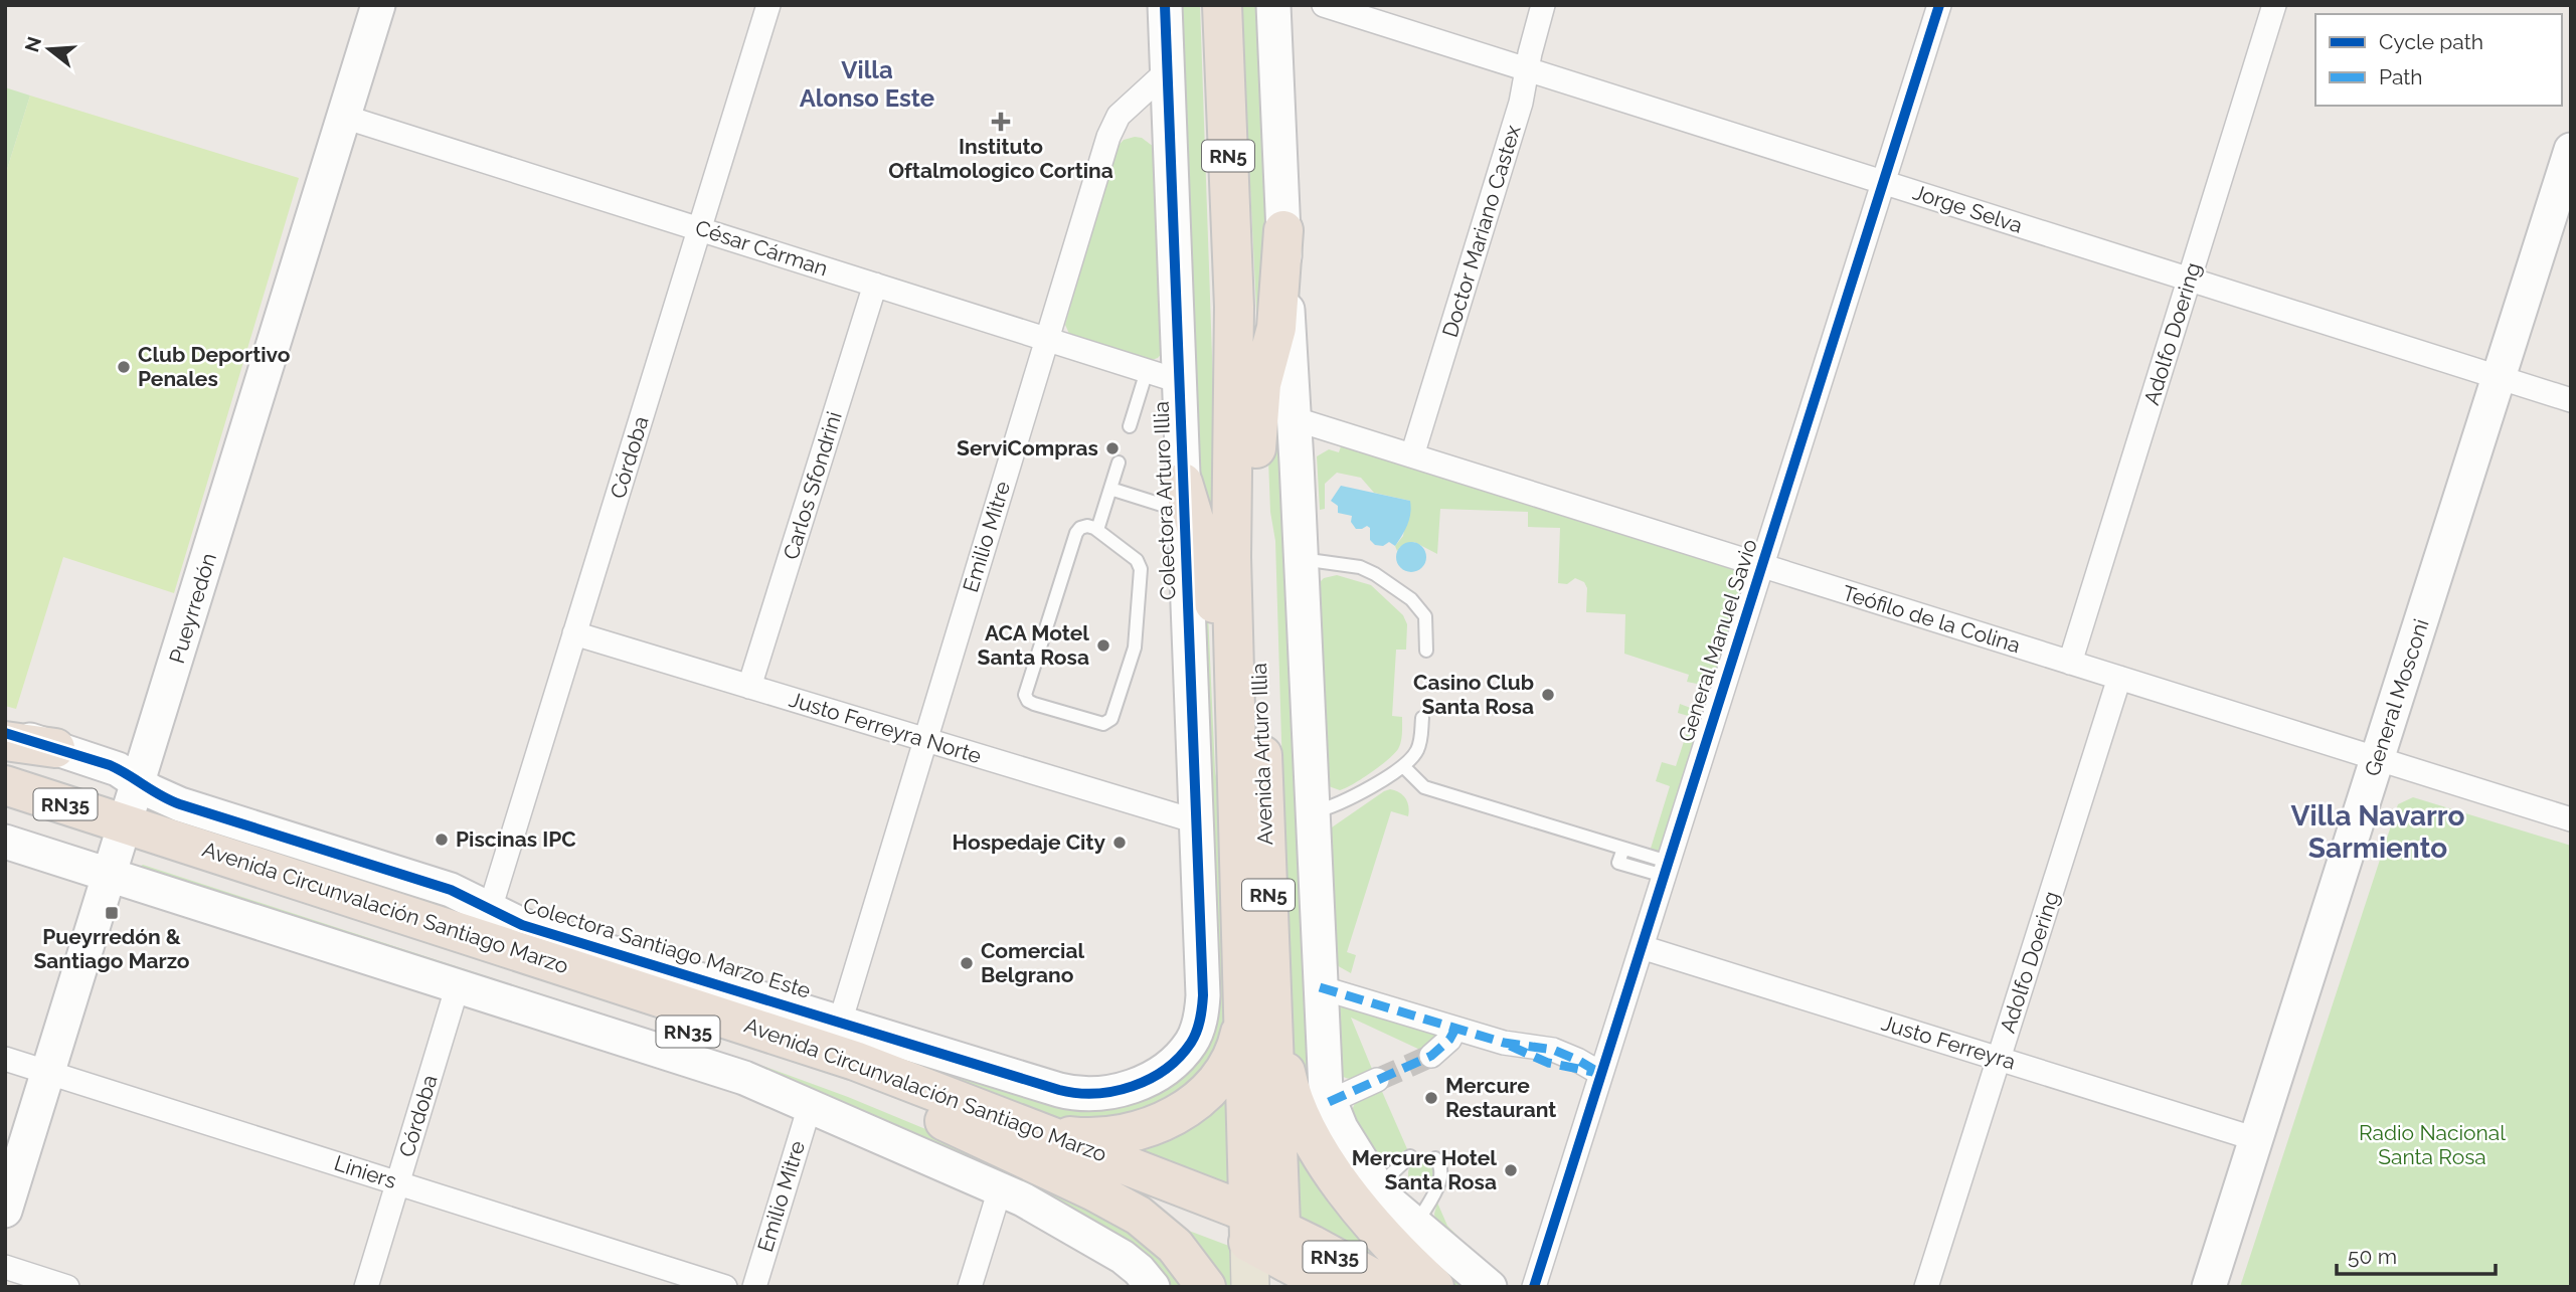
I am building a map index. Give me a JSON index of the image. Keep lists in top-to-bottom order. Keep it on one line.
{"streets":{"highway":["RN5","Avenida Arturo Illia","RN35","Avenida Circunvalación Santiago Marzo"],"street":["Jorge Selva","Doctor Mariano Castex","César Cárman","Adolfo Doering","Córdoba","Carlos Sfondrini","Colectora Arturo Illia","Emilio Mitre","Pueyrredón","Teófilo de la Colina","General Manuel Savio","General Mosconi","Justo Ferreyra Norte","Colectora Santiago Marzo Este","Justo Ferreyra","Liniers"]},"crossings":[["Jorge Selva","Doctor Mariano Castex"],["Jorge Selva","Adolfo Doering"],["Jorge Selva","General Manuel Savio"],["Jorge Selva","General Mosconi"],["Doctor Mariano Castex","Teófilo de la Colina"],["César Cárman","Córdoba"],["César Cárman","Carlos Sfondrini"],["César Cárman","Colectora Arturo Illia"],["César Cárman","Emilio Mitre"],["César Cárman","Pueyrredón"],["Adolfo Doering","Teófilo de la Colina"],["Adolfo Doering","Justo Ferreyra"],["Córdoba","Justo Ferreyra Norte"],["Córdoba","Colectora Santiago Marzo Este"],["Córdoba","Liniers"],["Carlos Sfondrini","Justo Ferreyra Norte"],["Colectora Arturo Illia","Emilio Mitre"],["Colectora Arturo Illia","Justo Ferreyra Norte"],["Colectora Arturo Illia","Colectora Santiago Marzo Este"],["Emilio Mitre","Justo Ferreyra Norte"],["Emilio Mitre","Colectora Santiago Marzo Este"],["Pueyrredón","Avenida Circunvalación Santiago Marzo"],["Pueyrredón","Colectora Santiago Marzo Este"],["Pueyrredón","Liniers"],["Teófilo de la Colina","General Manuel Savio"],["Teófilo de la Colina","General Mosconi"],["General Manuel Savio","Justo Ferreyra"],["General Mosconi","Justo Ferreyra"],["Avenida Arturo Illia","Avenida Circunvalación Santiago Marzo"]],"districts":["Villa Alonso Este","Villa Navarro Sarmiento"],"parks":["Radio Nacional Santa Rosa"],"places":{"health":["Instituto Oftalmologico Cortina"],"other":["Club Deportivo Penales","ServiCompras","ACA Motel Santa Rosa","Casino Club Santa Rosa","Piscinas IPC","Hospedaje City","Comercial Belgrano","Mercure Restaurant","Mercure Hotel Santa Rosa"],"transit":["Pueyrredón & Santiago Marzo"]},"legend":["Cycle path","Path"],"scale_bar":"50 m","north":"left"}
